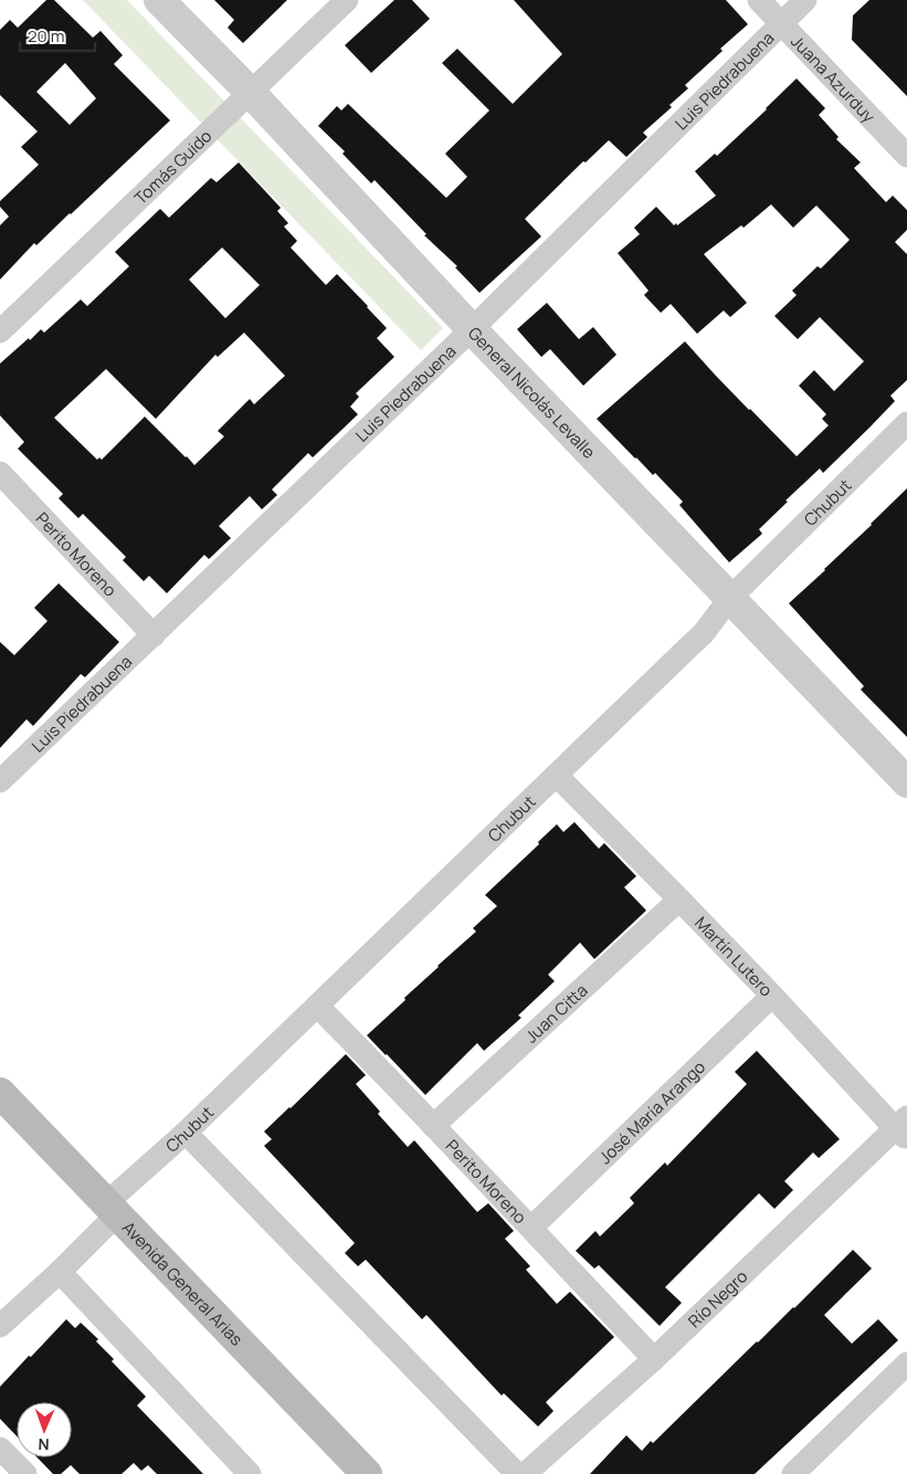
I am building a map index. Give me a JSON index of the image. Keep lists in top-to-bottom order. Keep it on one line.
{"streets":{"main road":["Avenida General Arias"],"street":["Juana Azurduy","Luis Piedrabuena","Tomás Guido","General Nicolás Levalle","Chubut","Perito Moreno","Martín Lutero","Juan Citta","José María Arango","Río Negro"]},"crossings":[["Juana Azurduy","Luis Piedrabuena"],["Luis Piedrabuena","General Nicolás Levalle"],["Luis Piedrabuena","Perito Moreno"],["Tomás Guido","General Nicolás Levalle"],["General Nicolás Levalle","Chubut"],["Chubut","Perito Moreno"],["Chubut","Martín Lutero"],["Chubut","Avenida General Arias"],["Perito Moreno","Juan Citta"],["Perito Moreno","José María Arango"],["Perito Moreno","Río Negro"],["Martín Lutero","Juan Citta"],["Martín Lutero","José María Arango"],["Martín Lutero","Río Negro"]],"scale_bar":"20 m","north":"bottom"}
